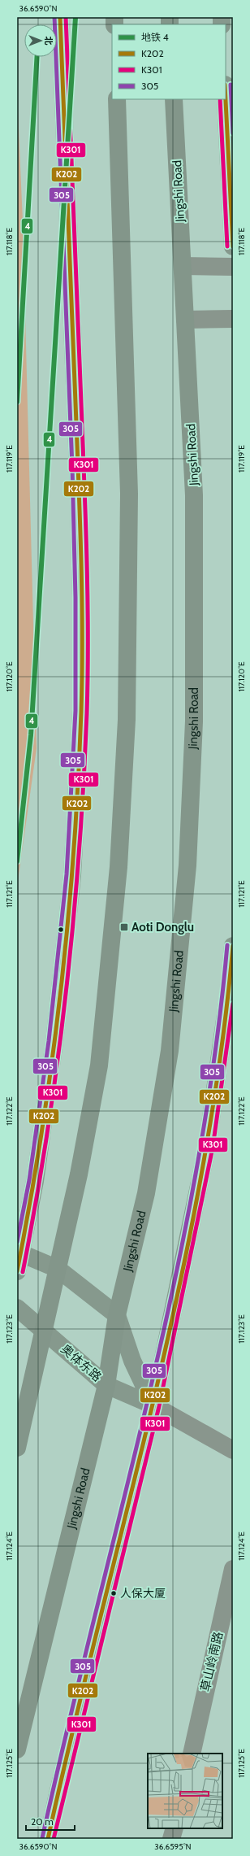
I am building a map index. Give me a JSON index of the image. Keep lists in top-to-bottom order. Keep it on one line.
{"streets":{"highway":["Jingshi Road"],"main road":["奥体东路"],"street":["草山岭南路"]},"crossings":[["Jingshi Road","奥体东路"]],"places":{"transit":["Aoti Donglu"],"other":["人保大厦"]},"lines":["metro line 4","transit line K202","transit line K301","transit line 305"],"legend":["地铁 4","K202","K301","305"],"scale_bar":"20 m","north":"right","coordinates":["36.6590°N","117.118°E","117.119°E","117.120°E","117.121°E","117.122°E","117.123°E","117.124°E","117.125°E","36.6595°N"]}
